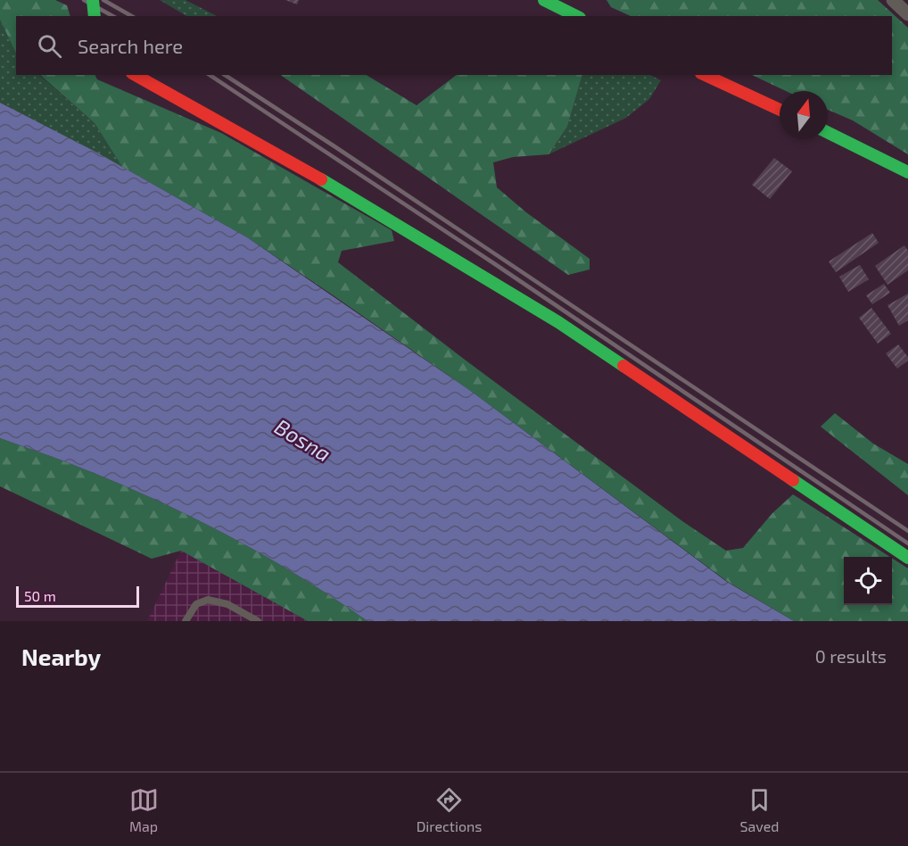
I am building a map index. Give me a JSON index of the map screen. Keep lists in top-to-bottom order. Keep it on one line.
{"water":["Bosna"],"scale_bar":"50 m","north":"top","page":{"search":"Search here","scale":"50 m","heading":["Nearby","0 results"],"nav":["Map","Directions","Saved"]}}
